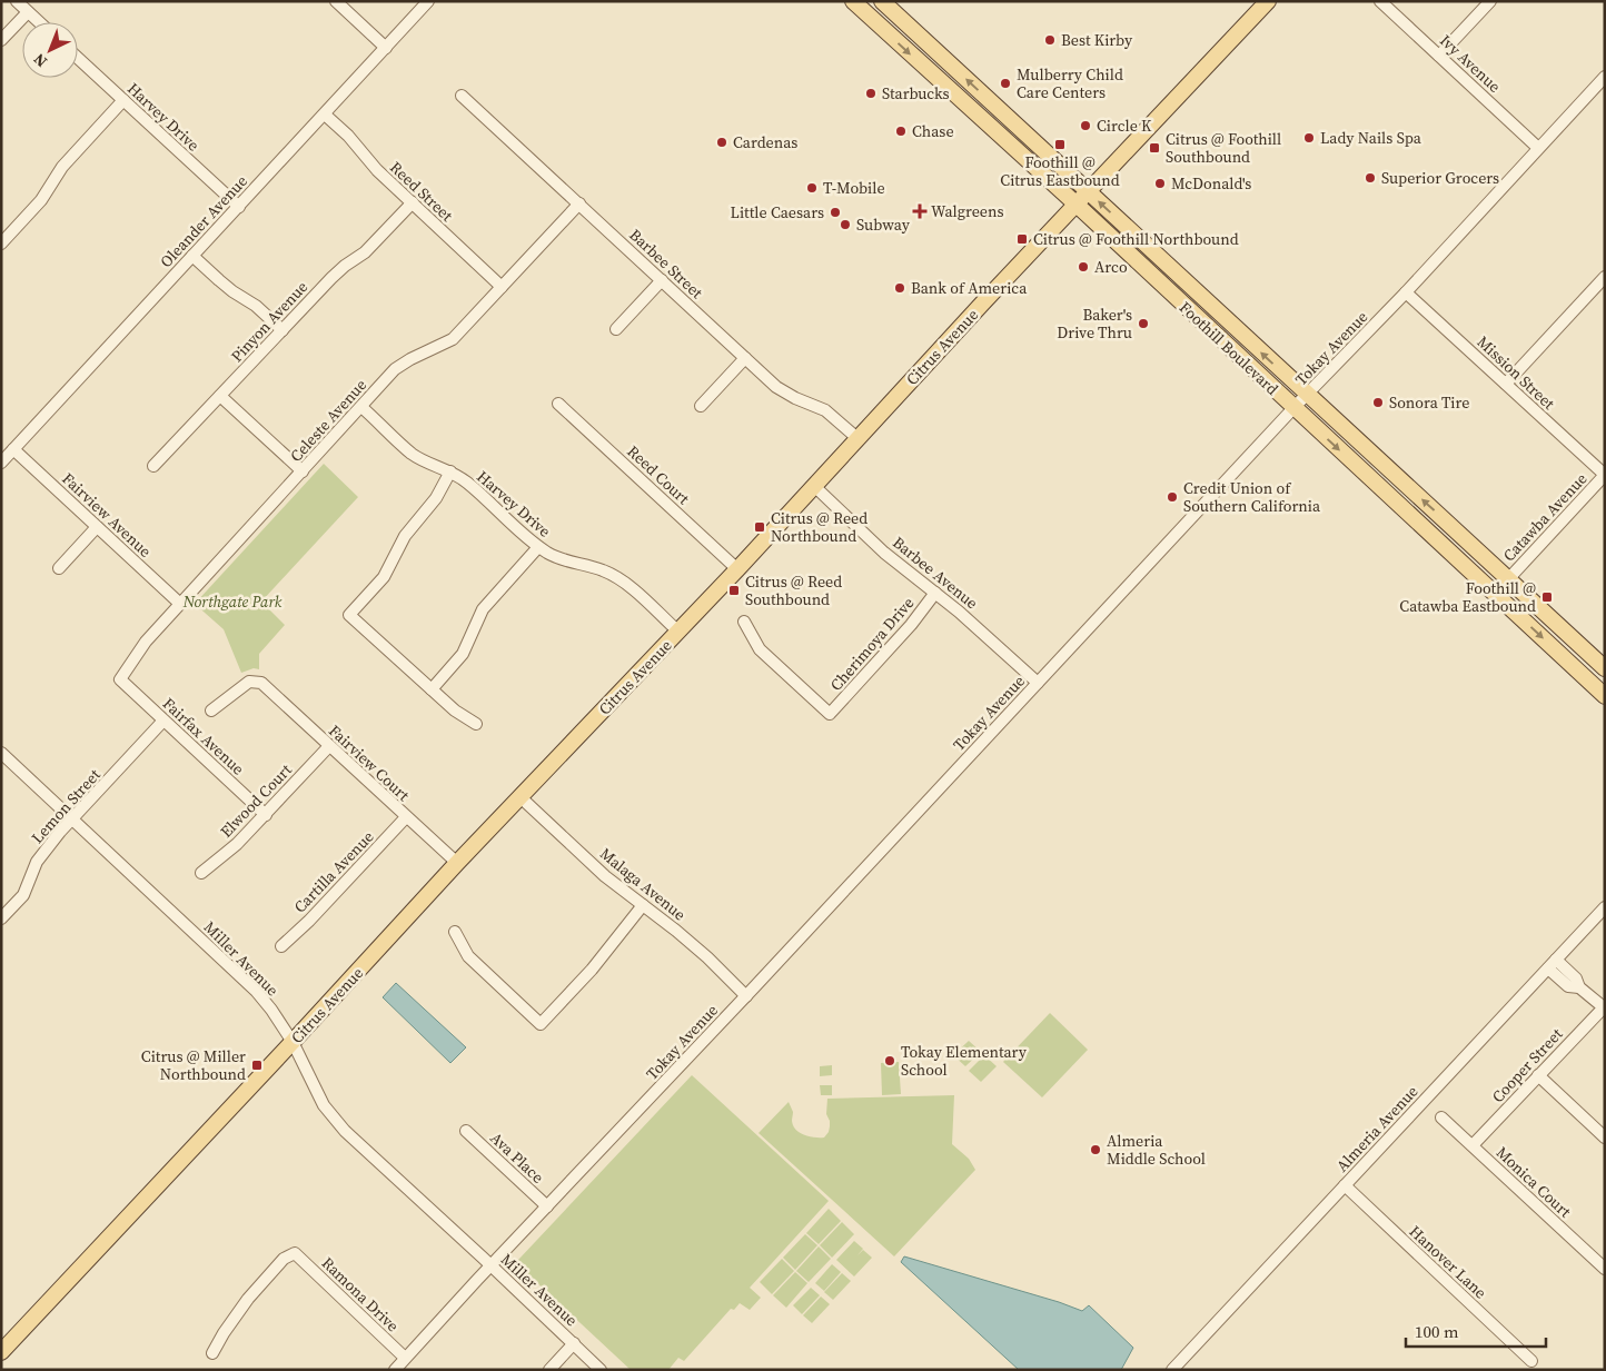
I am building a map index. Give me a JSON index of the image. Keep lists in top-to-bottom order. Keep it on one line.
{"streets":{"main road":["Citrus Avenue","Foothill Boulevard"],"street":["Ivy Avenue","Harvey Drive","Reed Street","Oleander Avenue","Barbee Street","Pinyon Avenue","Tokay Avenue","Mission Street","Celeste Avenue","Reed Court","Fairview Avenue","Catawba Avenue","Barbee Avenue","Cherimoya Drive","Fairfax Avenue","Fairview Court","Elwood Court","Lemon Street","Cartilla Avenue","Malaga Avenue","Miller Avenue","Cooper Street","Almeria Avenue","Ava Place","Monica Court","Hanover Lane","Ramona Drive"]},"crossings":[["Ivy Avenue","Tokay Avenue"],["Harvey Drive","Oleander Avenue"],["Harvey Drive","Citrus Avenue"],["Harvey Drive","Celeste Avenue"],["Reed Street","Oleander Avenue"],["Reed Street","Pinyon Avenue"],["Reed Street","Celeste Avenue"],["Oleander Avenue","Fairview Avenue"],["Barbee Street","Citrus Avenue"],["Barbee Street","Celeste Avenue"],["Citrus Avenue","Foothill Boulevard"],["Citrus Avenue","Reed Court"],["Citrus Avenue","Barbee Avenue"],["Citrus Avenue","Fairview Court"],["Citrus Avenue","Malaga Avenue"],["Citrus Avenue","Miller Avenue"],["Foothill Boulevard","Tokay Avenue"],["Foothill Boulevard","Catawba Avenue"],["Tokay Avenue","Mission Street"],["Tokay Avenue","Barbee Avenue"],["Tokay Avenue","Malaga Avenue"],["Tokay Avenue","Miller Avenue"],["Tokay Avenue","Ava Place"],["Tokay Avenue","Ramona Drive"],["Mission Street","Catawba Avenue"],["Celeste Avenue","Fairview Avenue"],["Celeste Avenue","Fairfax Avenue"],["Barbee Avenue","Cherimoya Drive"],["Fairfax Avenue","Elwood Court"],["Fairfax Avenue","Lemon Street"],["Fairview Court","Elwood Court"],["Fairview Court","Cartilla Avenue"],["Lemon Street","Miller Avenue"],["Cooper Street","Monica Court"],["Almeria Avenue","Hanover Lane"]],"parks":["Northgate Park"],"places":{"other":["Best Kirby","Mulberry Child Care Centers","Starbucks","Circle K","Chase","Lady Nails Spa","Cardenas","Superior Grocers","McDonald's","T-Mobile","Little Caesars","Subway","Arco","Bank of America","Baker's Drive Thru","Sonora Tire","Credit Union of Southern California","Tokay Elementary School","Almeria Middle School"],"transit":["Foothill @ Citrus Eastbound","Citrus @ Foothill Southbound","Citrus @ Foothill Northbound","Citrus @ Reed Northbound","Citrus @ Reed Southbound","Foothill @ Catawba Eastbound","Citrus @ Miller Northbound"],"health":["Walgreens"]},"scale_bar":"100 m","north":"bottom left"}
